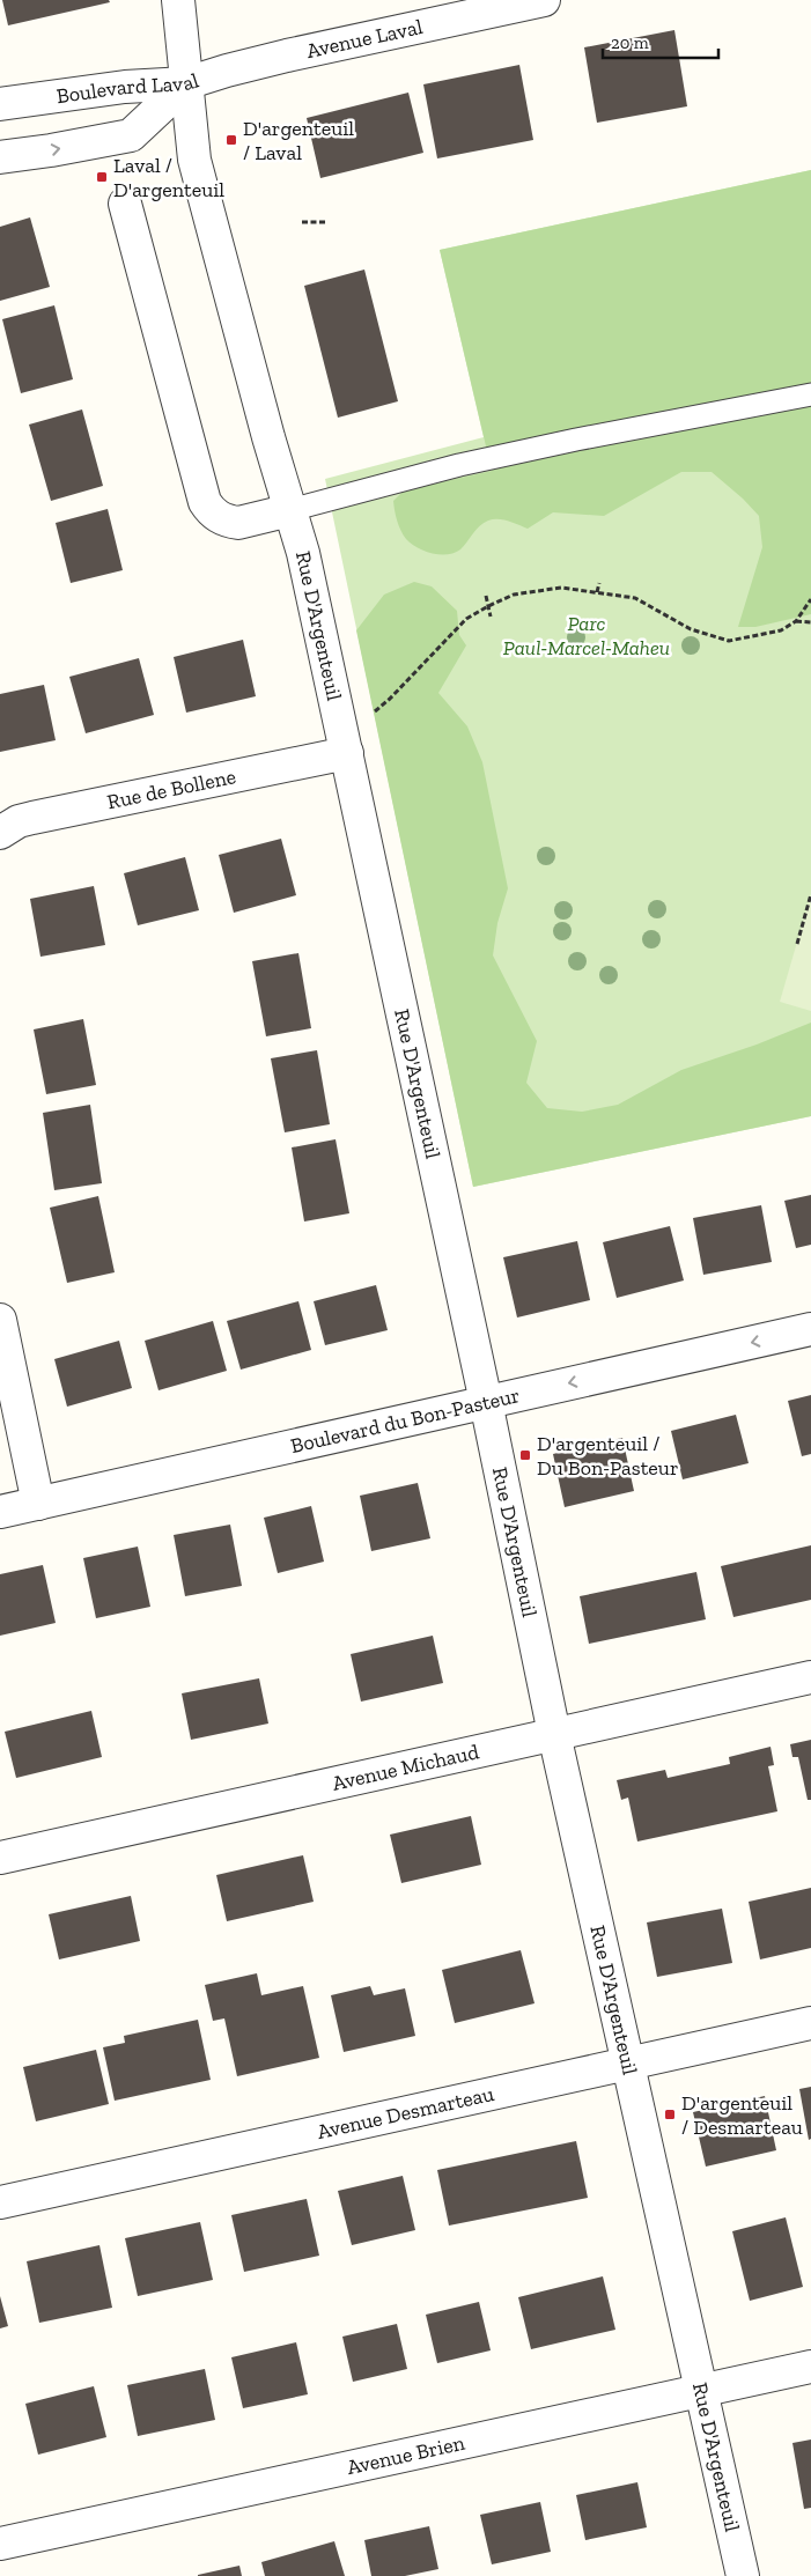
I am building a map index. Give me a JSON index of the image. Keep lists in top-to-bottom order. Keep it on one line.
{"streets":{"street":["Avenue Laval","Boulevard Laval","Rue D'Argenteuil","Rue de Bollene","Boulevard du Bon-Pasteur","Avenue Michaud","Avenue Desmarteau","Avenue Brien"]},"crossings":[["Avenue Laval","Boulevard Laval"],["Avenue Laval","Rue D'Argenteuil"],["Boulevard Laval","Rue D'Argenteuil"],["Rue D'Argenteuil","Rue de Bollene"],["Rue D'Argenteuil","Boulevard du Bon-Pasteur"],["Rue D'Argenteuil","Avenue Michaud"],["Rue D'Argenteuil","Avenue Desmarteau"],["Rue D'Argenteuil","Avenue Brien"]],"one_way":["Boulevard du Bon-Pasteur"],"parks":["Parc Paul-Marcel-Maheu"],"places":{"transit":["D'argenteuil / Laval","Laval / D'argenteuil","D'argenteuil / Du Bon-Pasteur","D'argenteuil / Desmarteau"]},"scale_bar":"20 m"}
